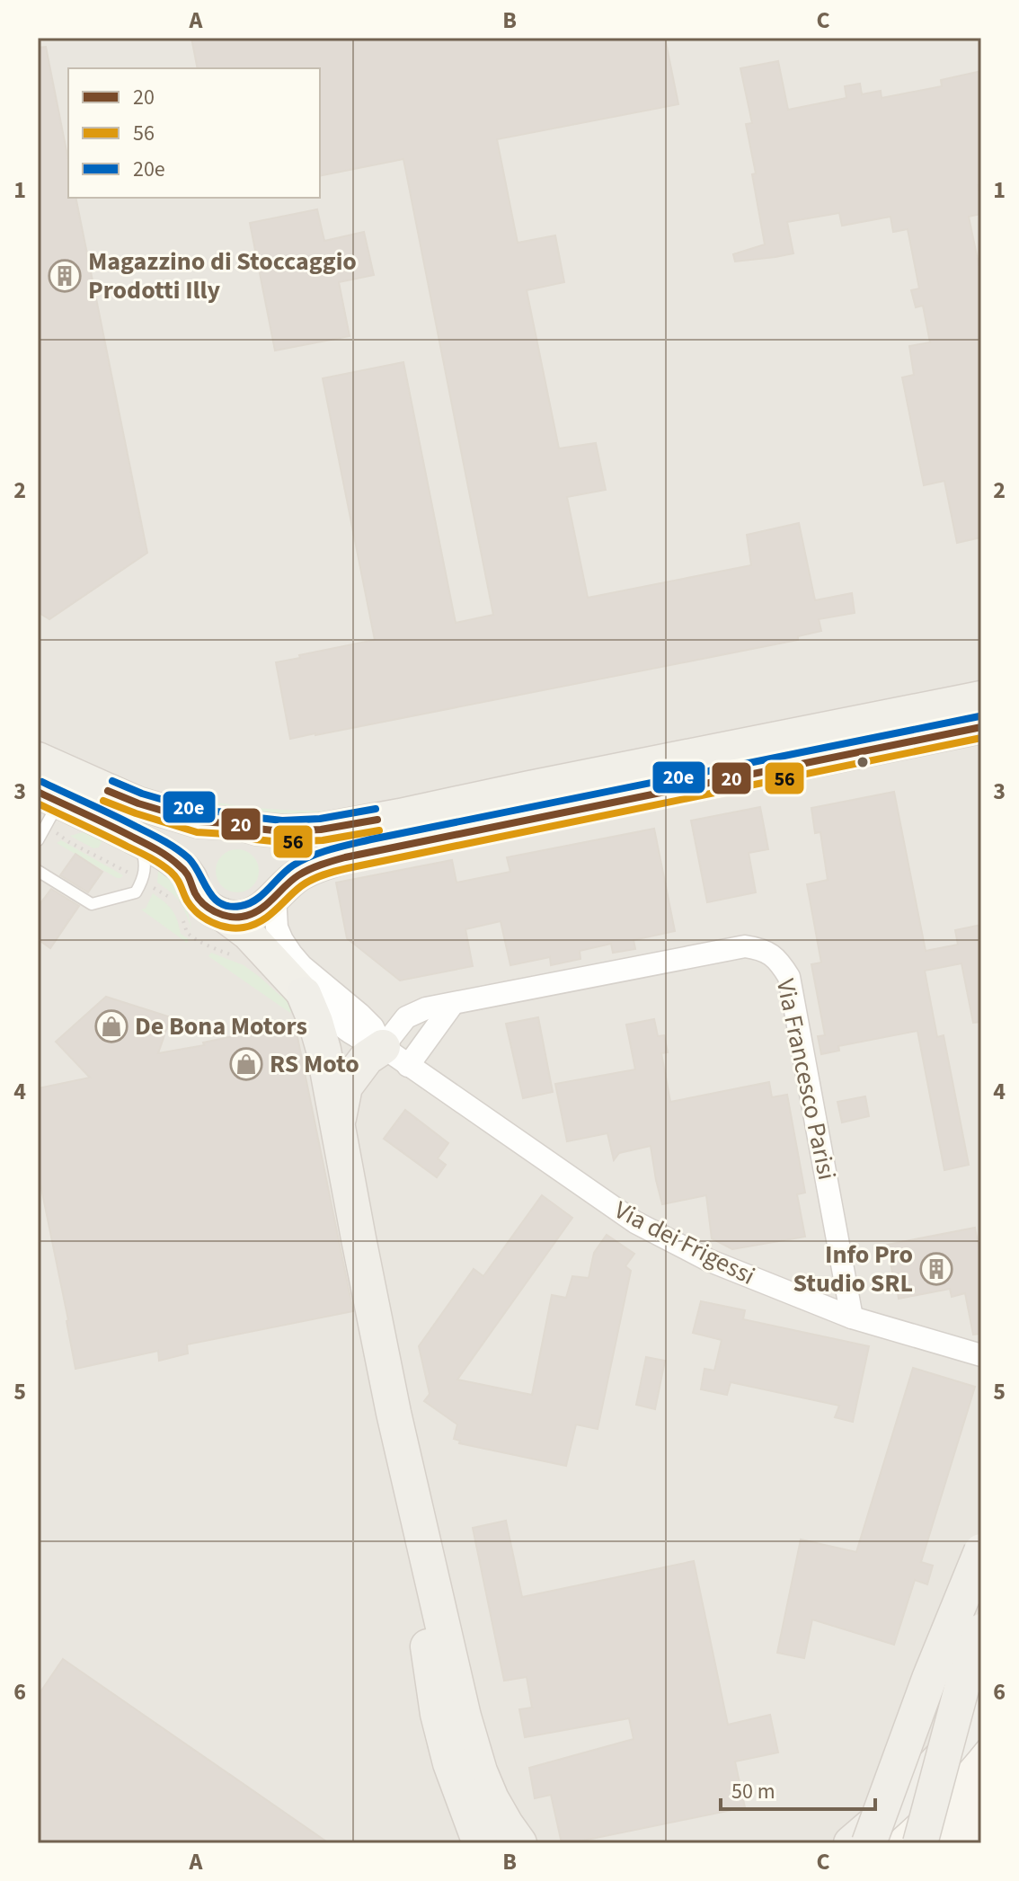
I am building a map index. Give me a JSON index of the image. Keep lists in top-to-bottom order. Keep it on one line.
{"streets":{"street":["Via Francesco Parisi","Via dei Frigessi"]},"crossings":[["Via Francesco Parisi","Via dei Frigessi"]],"places":{"building":["Magazzino di Stoccaggio Prodotti Illy","Info Pro Studio SRL"],"shop":["De Bona Motors","RS Moto"]},"lines":["transit line 20e","transit line 20","transit line 56"],"legend":["20","56","20e"],"scale_bar":"50 m","grid":{"columns":["A","B","C"],"rows":["1","2","3","4","5","6"]}}
